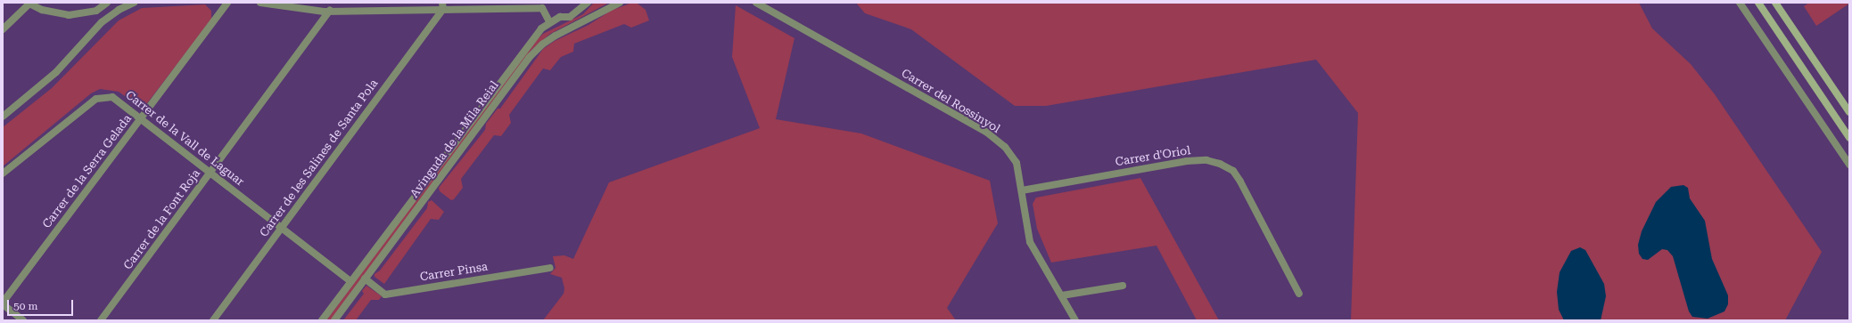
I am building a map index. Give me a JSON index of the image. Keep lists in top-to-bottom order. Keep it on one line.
{"streets":{"street":["Carrer del Rossinyol","Carrer de la Vall de Laguar","Avinguda de la Mila Reial","Carrer d'Oriol","Carrer de les Salines de Santa Pola","Carrer de la Serra Gelada","Carrer de la Font Roja","Carrer Pinsa"]},"crossings":[["Carrer del Rossinyol","Carrer d'Oriol"],["Carrer de la Vall de Laguar","Carrer de les Salines de Santa Pola"],["Carrer de la Vall de Laguar","Carrer de la Serra Gelada"],["Carrer de la Vall de Laguar","Carrer de la Font Roja"],["Avinguda de la Mila Reial","Carrer Pinsa"]],"scale_bar":"50 m"}
